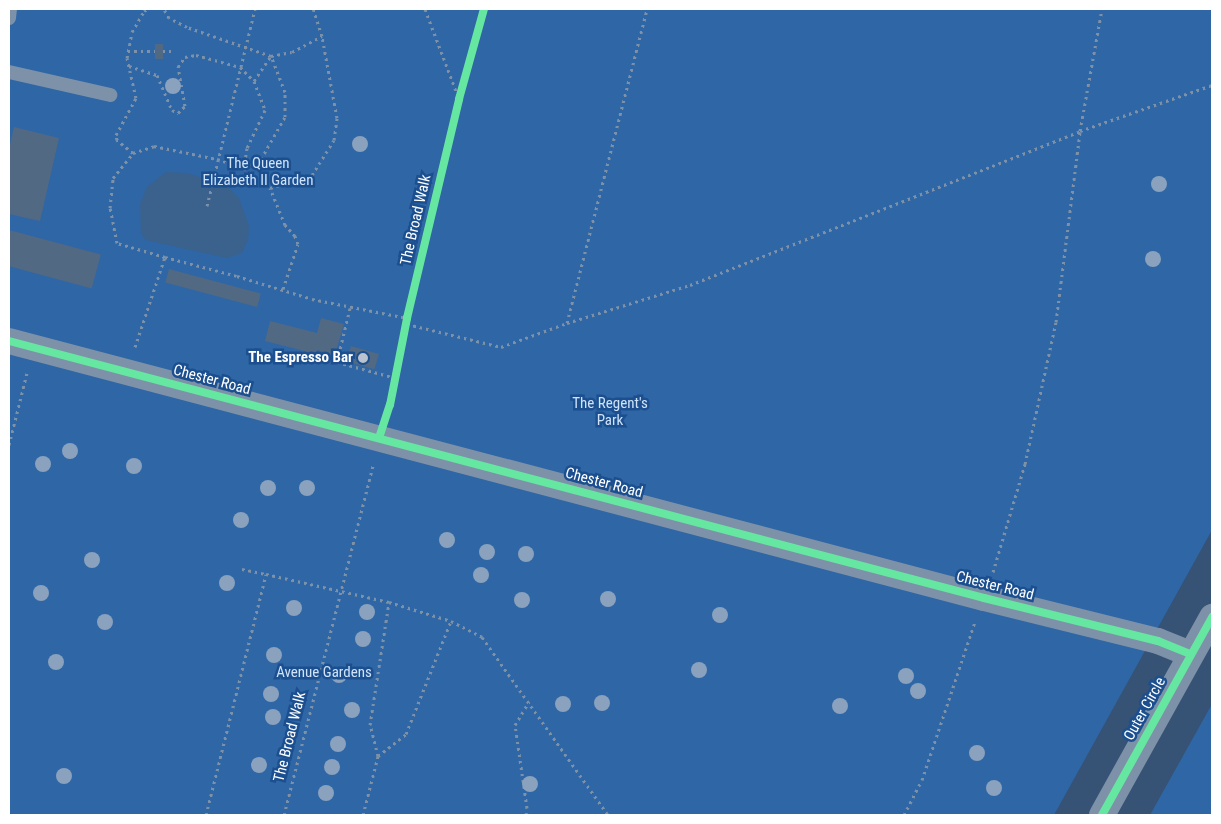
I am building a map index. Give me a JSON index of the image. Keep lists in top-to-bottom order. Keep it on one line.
{"streets":{"street":["Chester Road","Outer Circle"],"cycle path":["The Broad Walk"]},"crossings":[["Chester Road","Outer Circle"]],"parks":["The Queen Elizabeth II Garden","The Regent's Park","Avenue Gardens"],"places":["The Espresso Bar"]}
